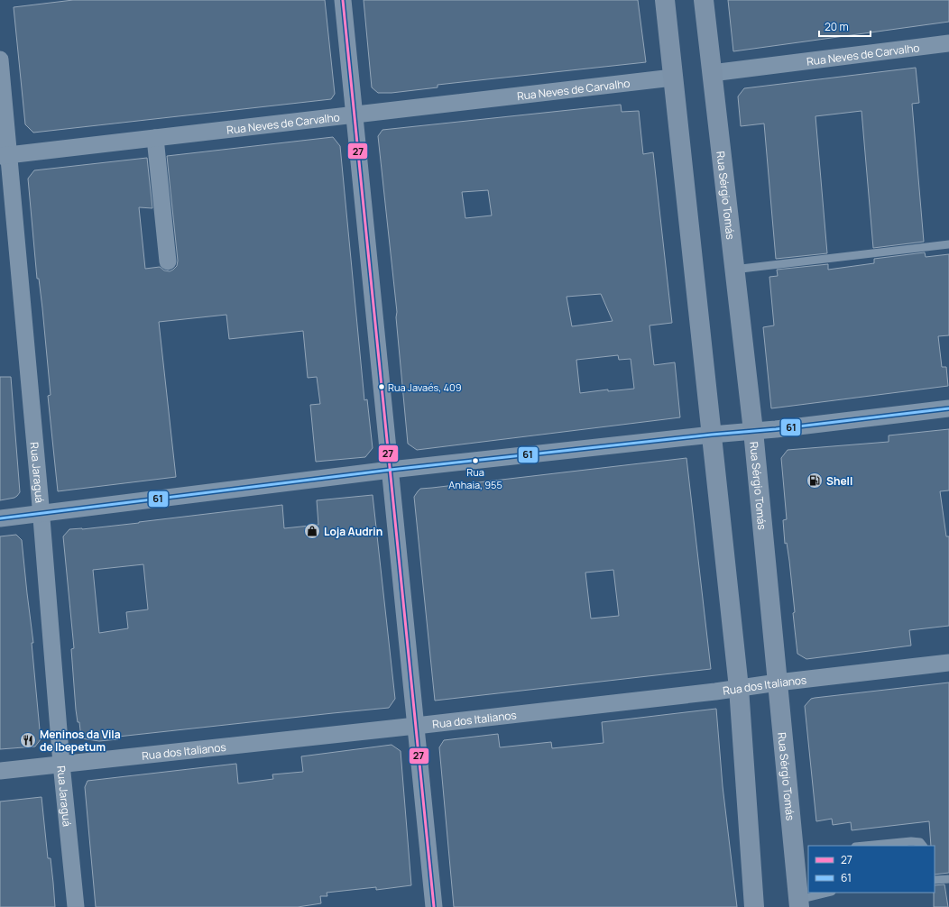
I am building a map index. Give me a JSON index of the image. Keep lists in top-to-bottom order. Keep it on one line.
{"streets":{"main road":["Rua Sérgio Tomás"],"street":["Rua Neves de Carvalho","Rua Jaraguá","Rua dos Italianos"]},"crossings":[["Rua Neves de Carvalho","Rua Sérgio Tomás"],["Rua Neves de Carvalho","Rua Jaraguá"],["Rua Sérgio Tomás","Rua dos Italianos"],["Rua Jaraguá","Rua dos Italianos"]],"places":{"other":["Rua Javaés, 409","Rua Anhaia, 955"],"fuel station":["Shell"],"shop":["Loja Audrin"],"restaurant":["Meninos da Vila de Ibepetum"]},"lines":["transit line 27","transit line 61"],"legend":["27","61"],"scale_bar":"20 m"}
